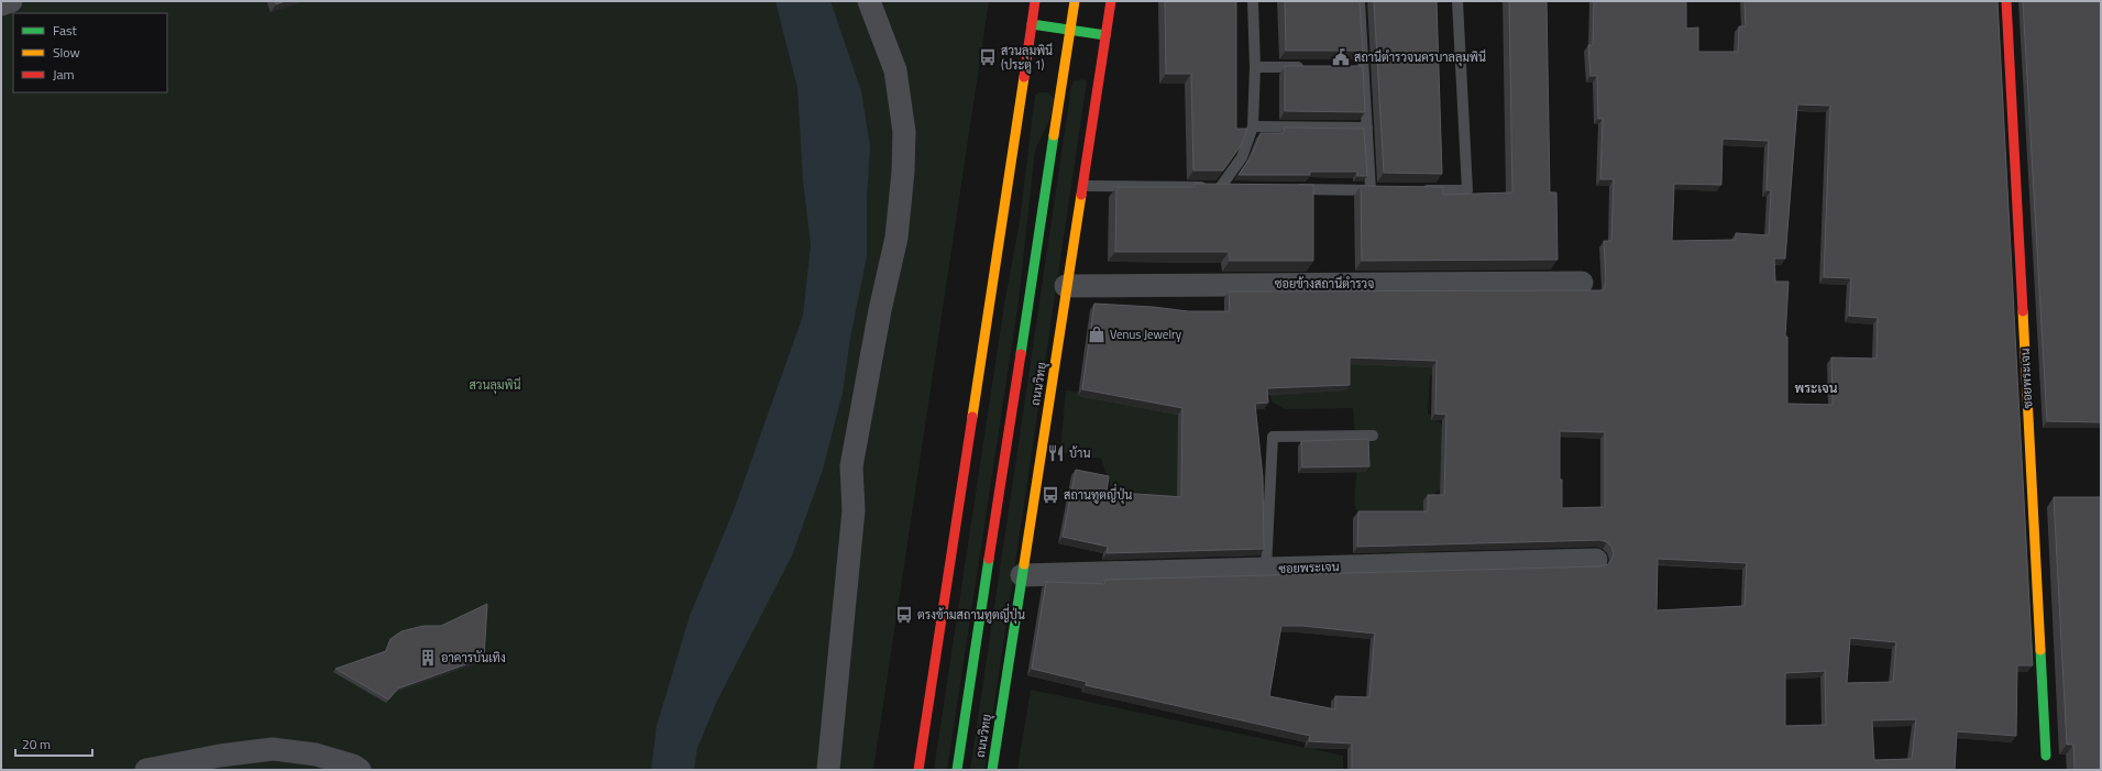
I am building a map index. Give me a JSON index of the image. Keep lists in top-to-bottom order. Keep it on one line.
{"streets":{"main road":["ซอยพระเจน","ถนนวิทยุ"],"street":["ซอยข้างสถานีตำรวจ"]},"crossings":[["ซอยข้างสถานีตำรวจ","ถนนวิทยุ"],["ซอยพระเจน","ถนนวิทยุ"]],"districts":["พระเจน"],"parks":["สวนลุมพินี"],"places":{"bus stop":["สวนลุมพินี (ประตู 1)","สถานทูตญี่ปุ่น","ตรงข้ามสถานทูตญี่ปุ่น"],"public building":["สถานีตำรวจนครบาลลุมพินี"],"shop":["Venus Jewelry"],"restaurant":["บ้าน"],"building":["อาคารบันเทิง"]},"legend":["Fast","Slow","Jam"],"scale_bar":"20 m"}
